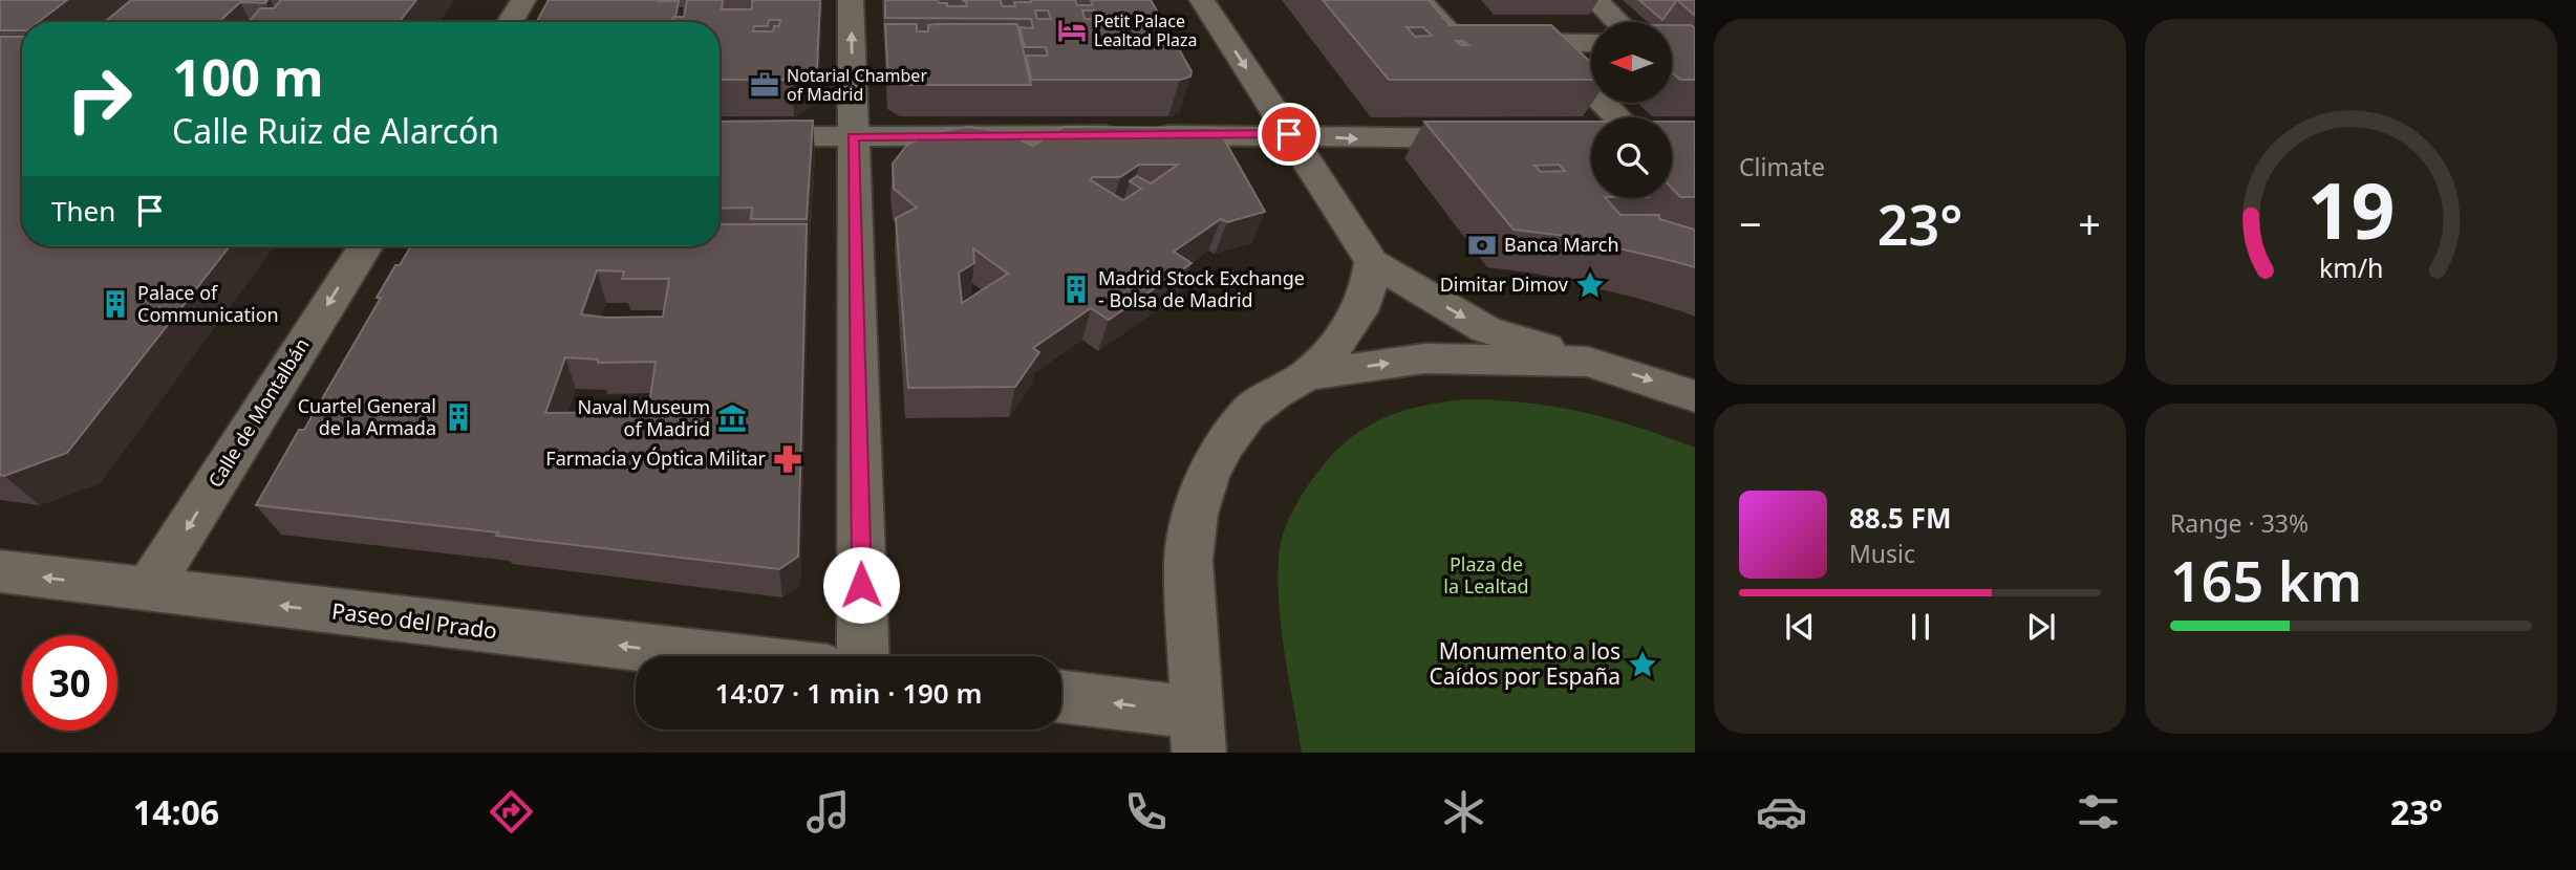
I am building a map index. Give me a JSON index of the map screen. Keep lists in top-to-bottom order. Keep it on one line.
{"streets":{"street":["Calle de Montalbán","Paseo del Prado"]},"crossings":[["Calle de Montalbán","Paseo del Prado"]],"one_way":["Calle de Montalbán","Paseo del Prado"],"parks":["Plaza de la Lealtad"],"places":{"hotel":["Petit Palace Lealtad Plaza"],"office":["Notarial Chamber of Madrid"],"bank":["Banca March"],"place":["Dimitar Dimov","Monumento a los Caídos por España"],"building":["Madrid Stock Exchange - Bolsa de Madrid","Palace of Communication","Cuartel General de la Armada"],"museum":["Naval Museum of Madrid"],"pharmacy":["Farmacia y Óptica Militar"]},"north":"left","page":{"tile":["Climate",["Range · 33%","165 km"]],"turn":["100 m","Calle Ruiz de Alarcón"],"then":"Then","heat":["−","23°","+"],"song":["88.5 FM","Music"],"limit":"30","trip":"14:07 · 1 min · 190 m","tabs":["14:06","23°"],"gauge":["19","km/h"]}}
